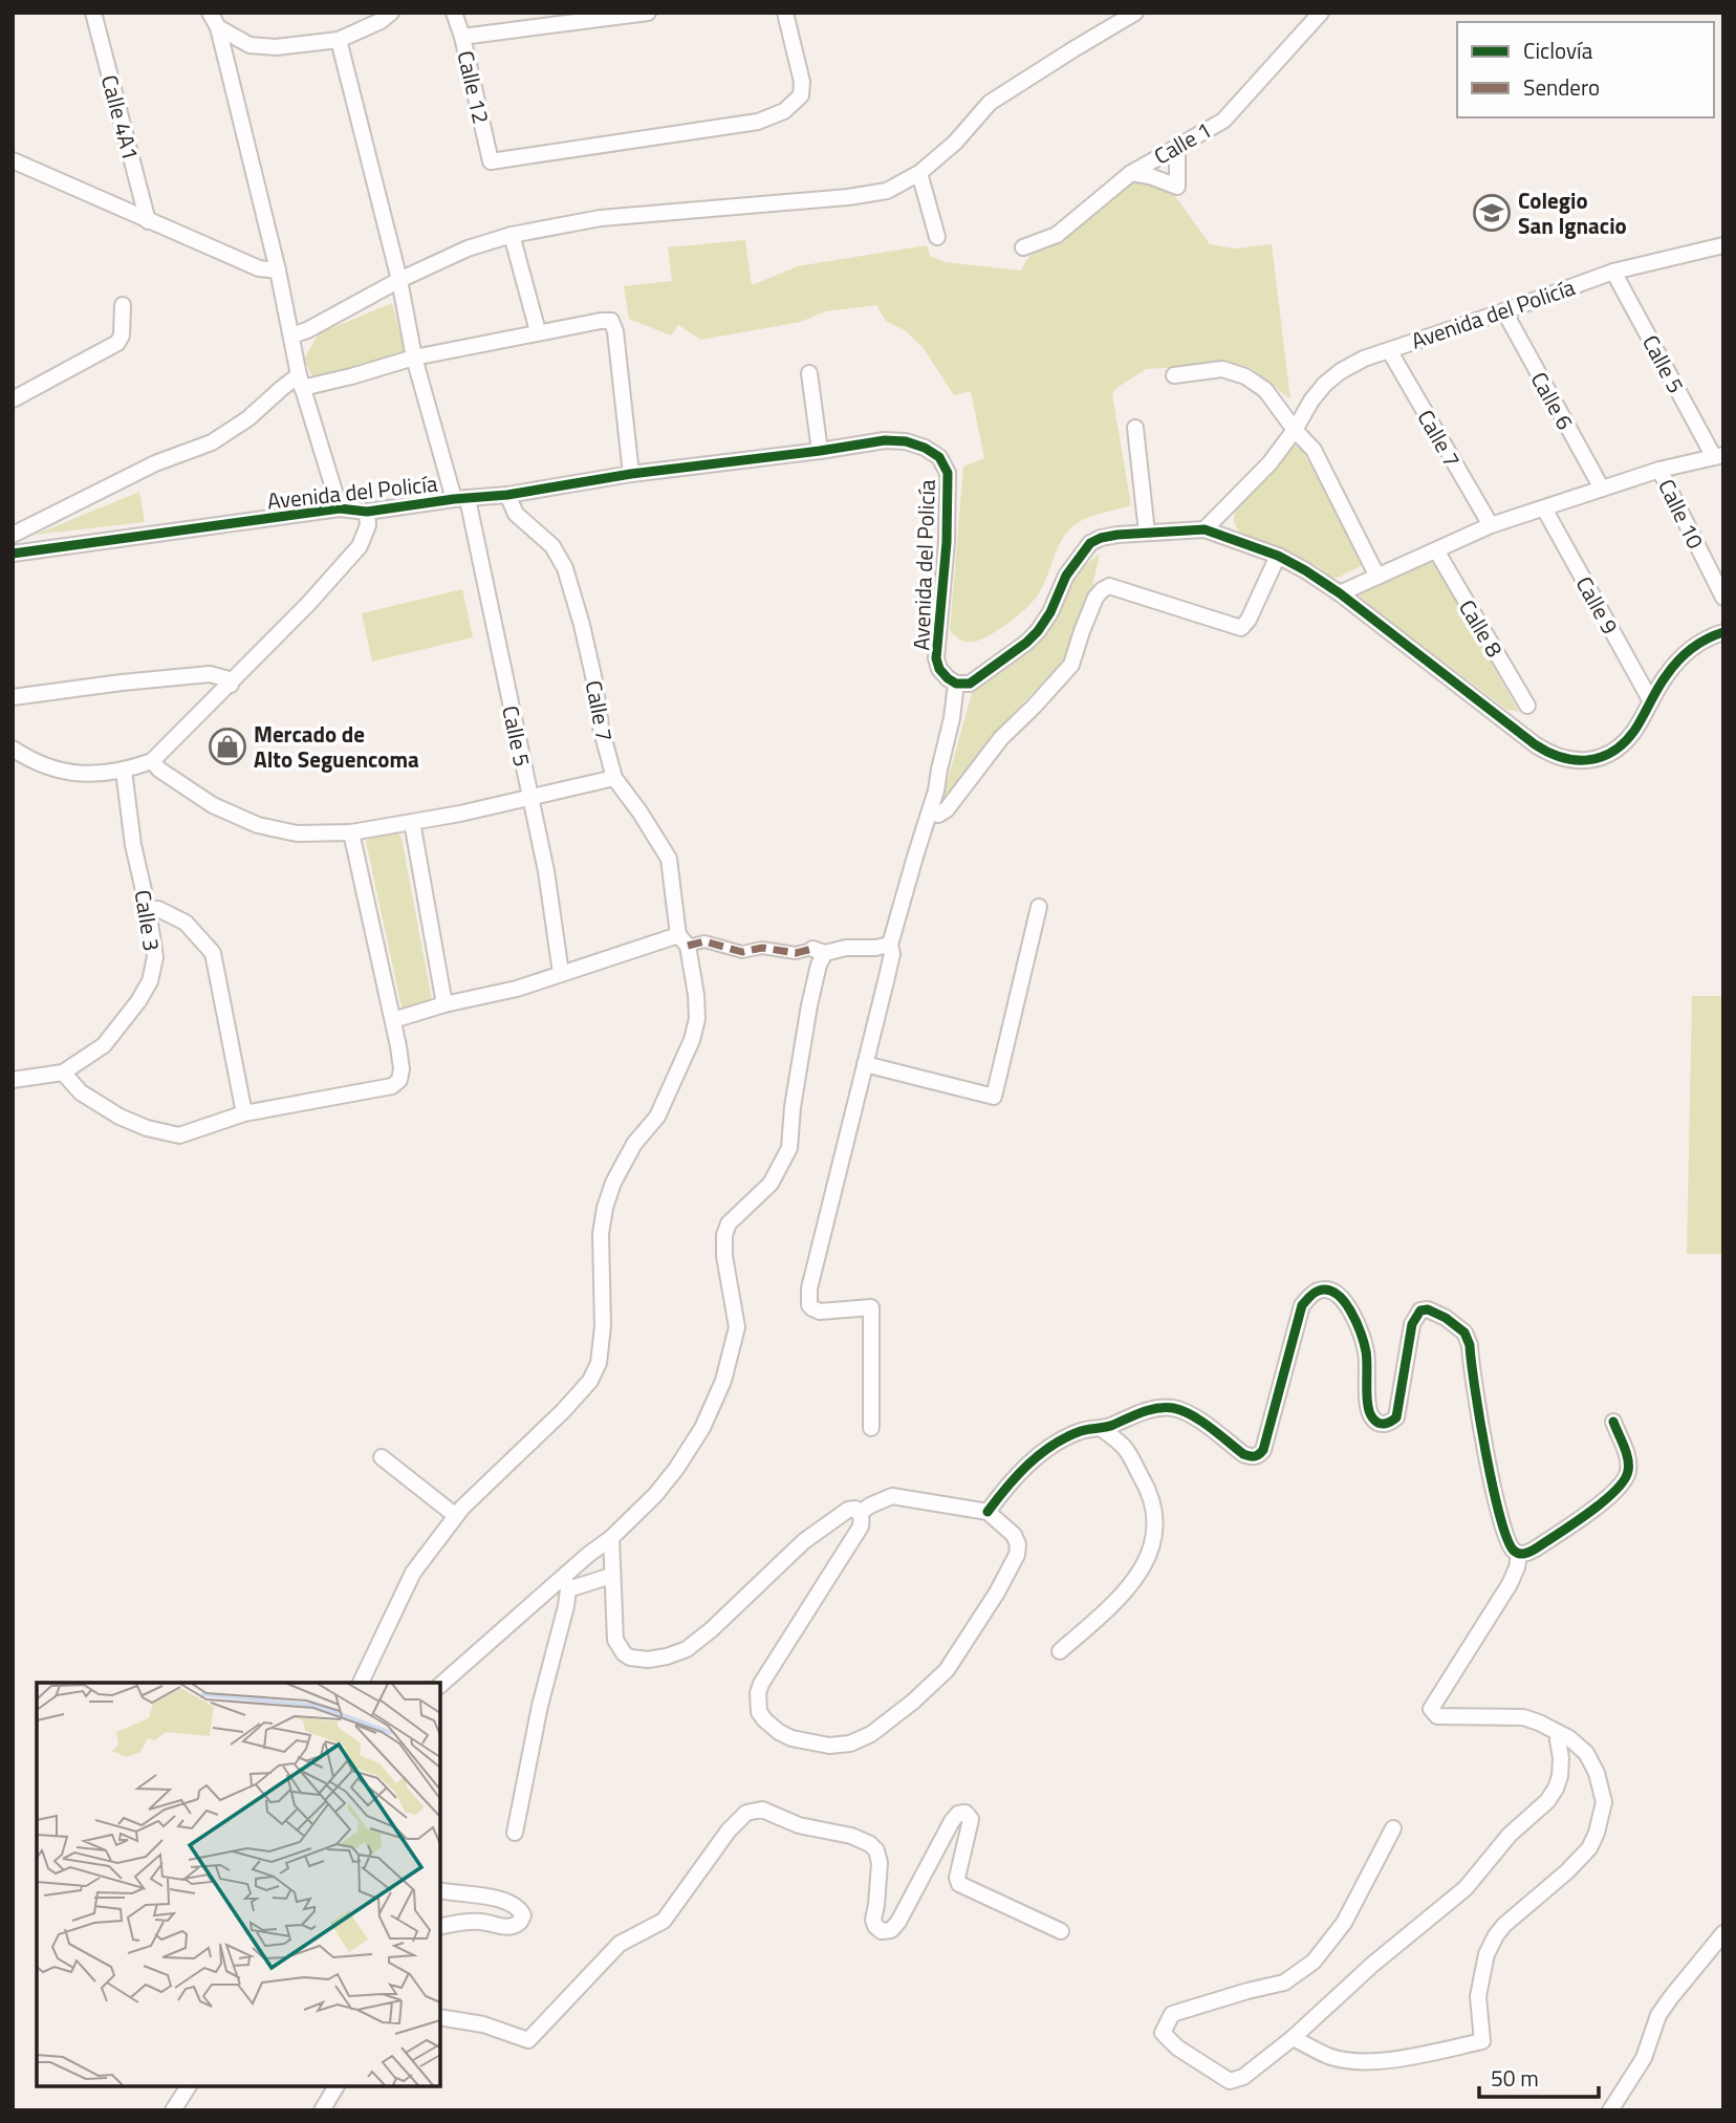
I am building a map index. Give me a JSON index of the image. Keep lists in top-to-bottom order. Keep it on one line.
{"streets":{"street":["Calle 12","Calle 4A1","Calle 1","Avenida del Policía","Calle 5","Calle 6","Calle 7","Calle 10","Calle 9","Calle 8","Calle 3"]},"crossings":[["Avenida del Policía","Calle 5"],["Avenida del Policía","Calle 6"],["Avenida del Policía","Calle 7"]],"places":{"school or university":["Colegio San Ignacio"],"shop":["Mercado de Alto Seguencoma"]},"legend":["Ciclovía","Sendero"],"scale_bar":"50 m"}
